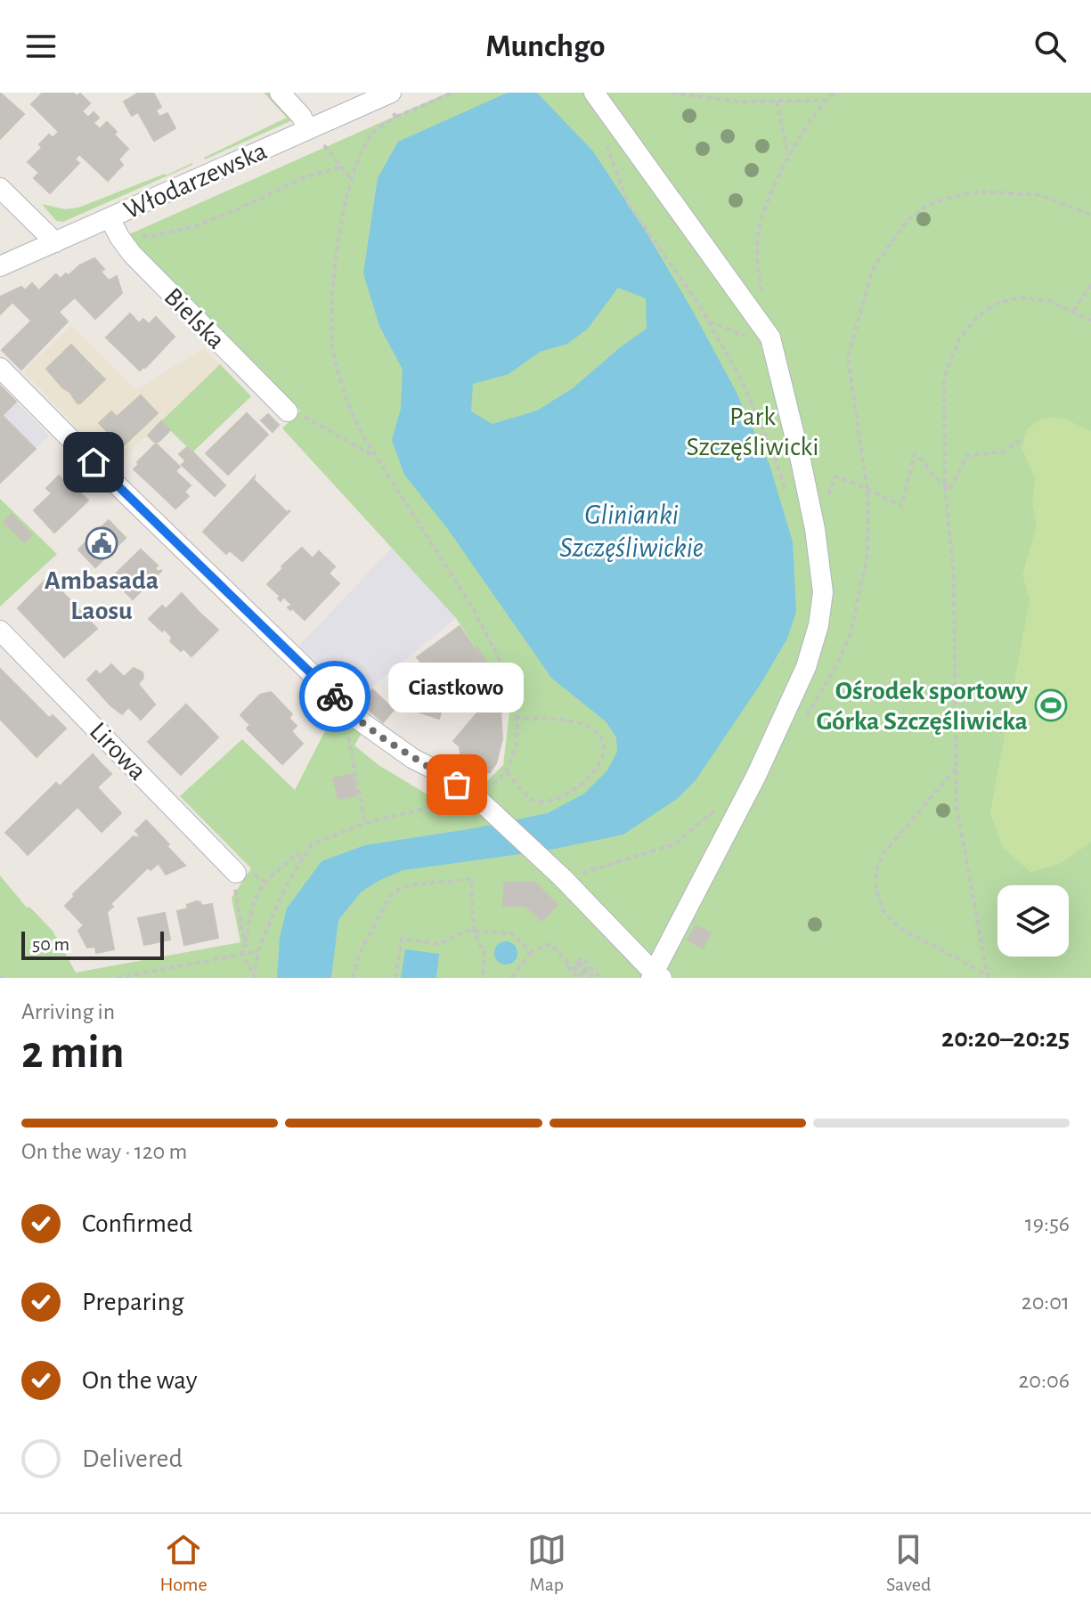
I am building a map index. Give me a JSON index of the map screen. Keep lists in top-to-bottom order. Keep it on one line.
{"streets":{"street":["Włodarzewska","Bielska","Lirowa"]},"crossings":[["Włodarzewska","Bielska"]],"water":["Glinianki Szczęśliwickie"],"parks":["Park Szczęśliwicki"],"places":{"public building":["Ambasada Laosu"],"sports":["Ośrodek sportowy Górka Szczęśliwicka"],"other":["Ciastkowo"]},"scale_bar":"50 m","page":{"header":"Munchgo","bubble":"Ciastkowo","scale":"50 m","heading":["2 min","Arriving in","20:20–20:25"],"bar":"On the way · 120 m","list":[["Confirmed","19:56"],["Preparing","20:01"],["On the way","20:06"],"Delivered"],"tabs":["Home","Map","Saved"]}}
